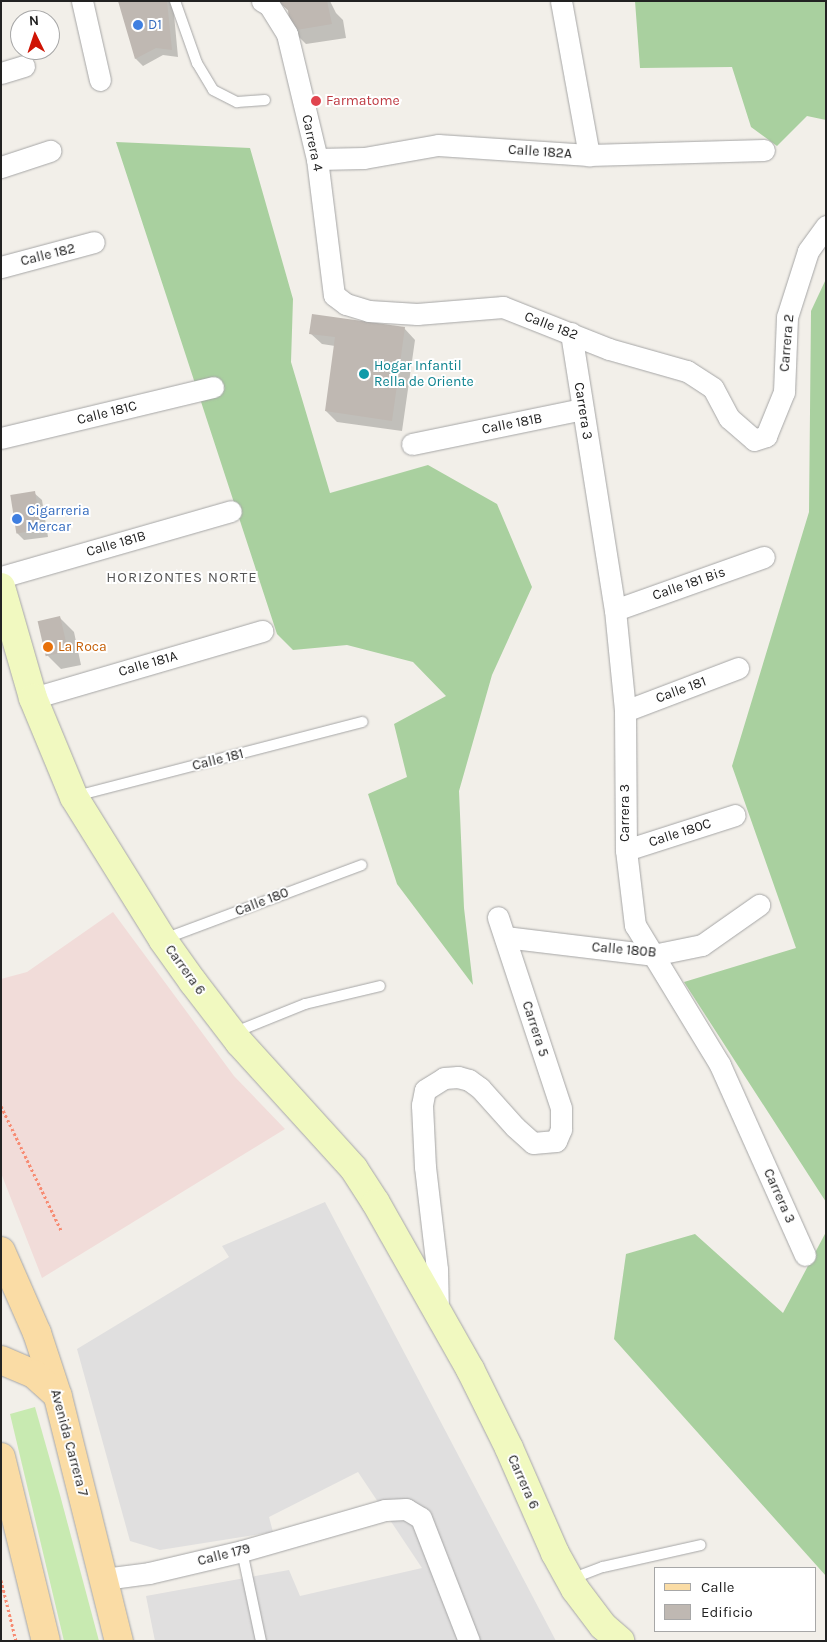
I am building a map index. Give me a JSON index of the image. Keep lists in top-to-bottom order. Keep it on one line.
{"streets":{"main road":["Avenida Carrera 7"],"street":["Carrera 4","Calle 182A","Calle 182","Carrera 2","Carrera 3","Calle 181C","Calle 181B","Calle 181 Bis","Calle 181A","Calle 181","Calle 180C","Calle 180B","Carrera 6","Carrera 5","Calle 179"],"lane":["Calle 180"]},"crossings":[["Carrera 4","Calle 182A"],["Carrera 4","Calle 182"],["Calle 182","Carrera 2"],["Calle 182","Carrera 3"],["Carrera 3","Calle 181B"],["Carrera 3","Calle 181 Bis"],["Carrera 3","Calle 181"],["Carrera 3","Calle 180C"],["Carrera 3","Calle 180B"],["Calle 181A","Carrera 6"],["Calle 181","Carrera 6"],["Calle 180","Carrera 6"],["Calle 180B","Carrera 5"],["Carrera 6","Carrera 5"],["Avenida Carrera 7","Calle 179"]],"districts":["HORIZONTES NORTE"],"places":["D1","Farmatome","Hogar Infantil Rella de Oriente","Cigarreria Mercar","La Roca"],"legend":["Calle","Edificio"],"north":"top"}
